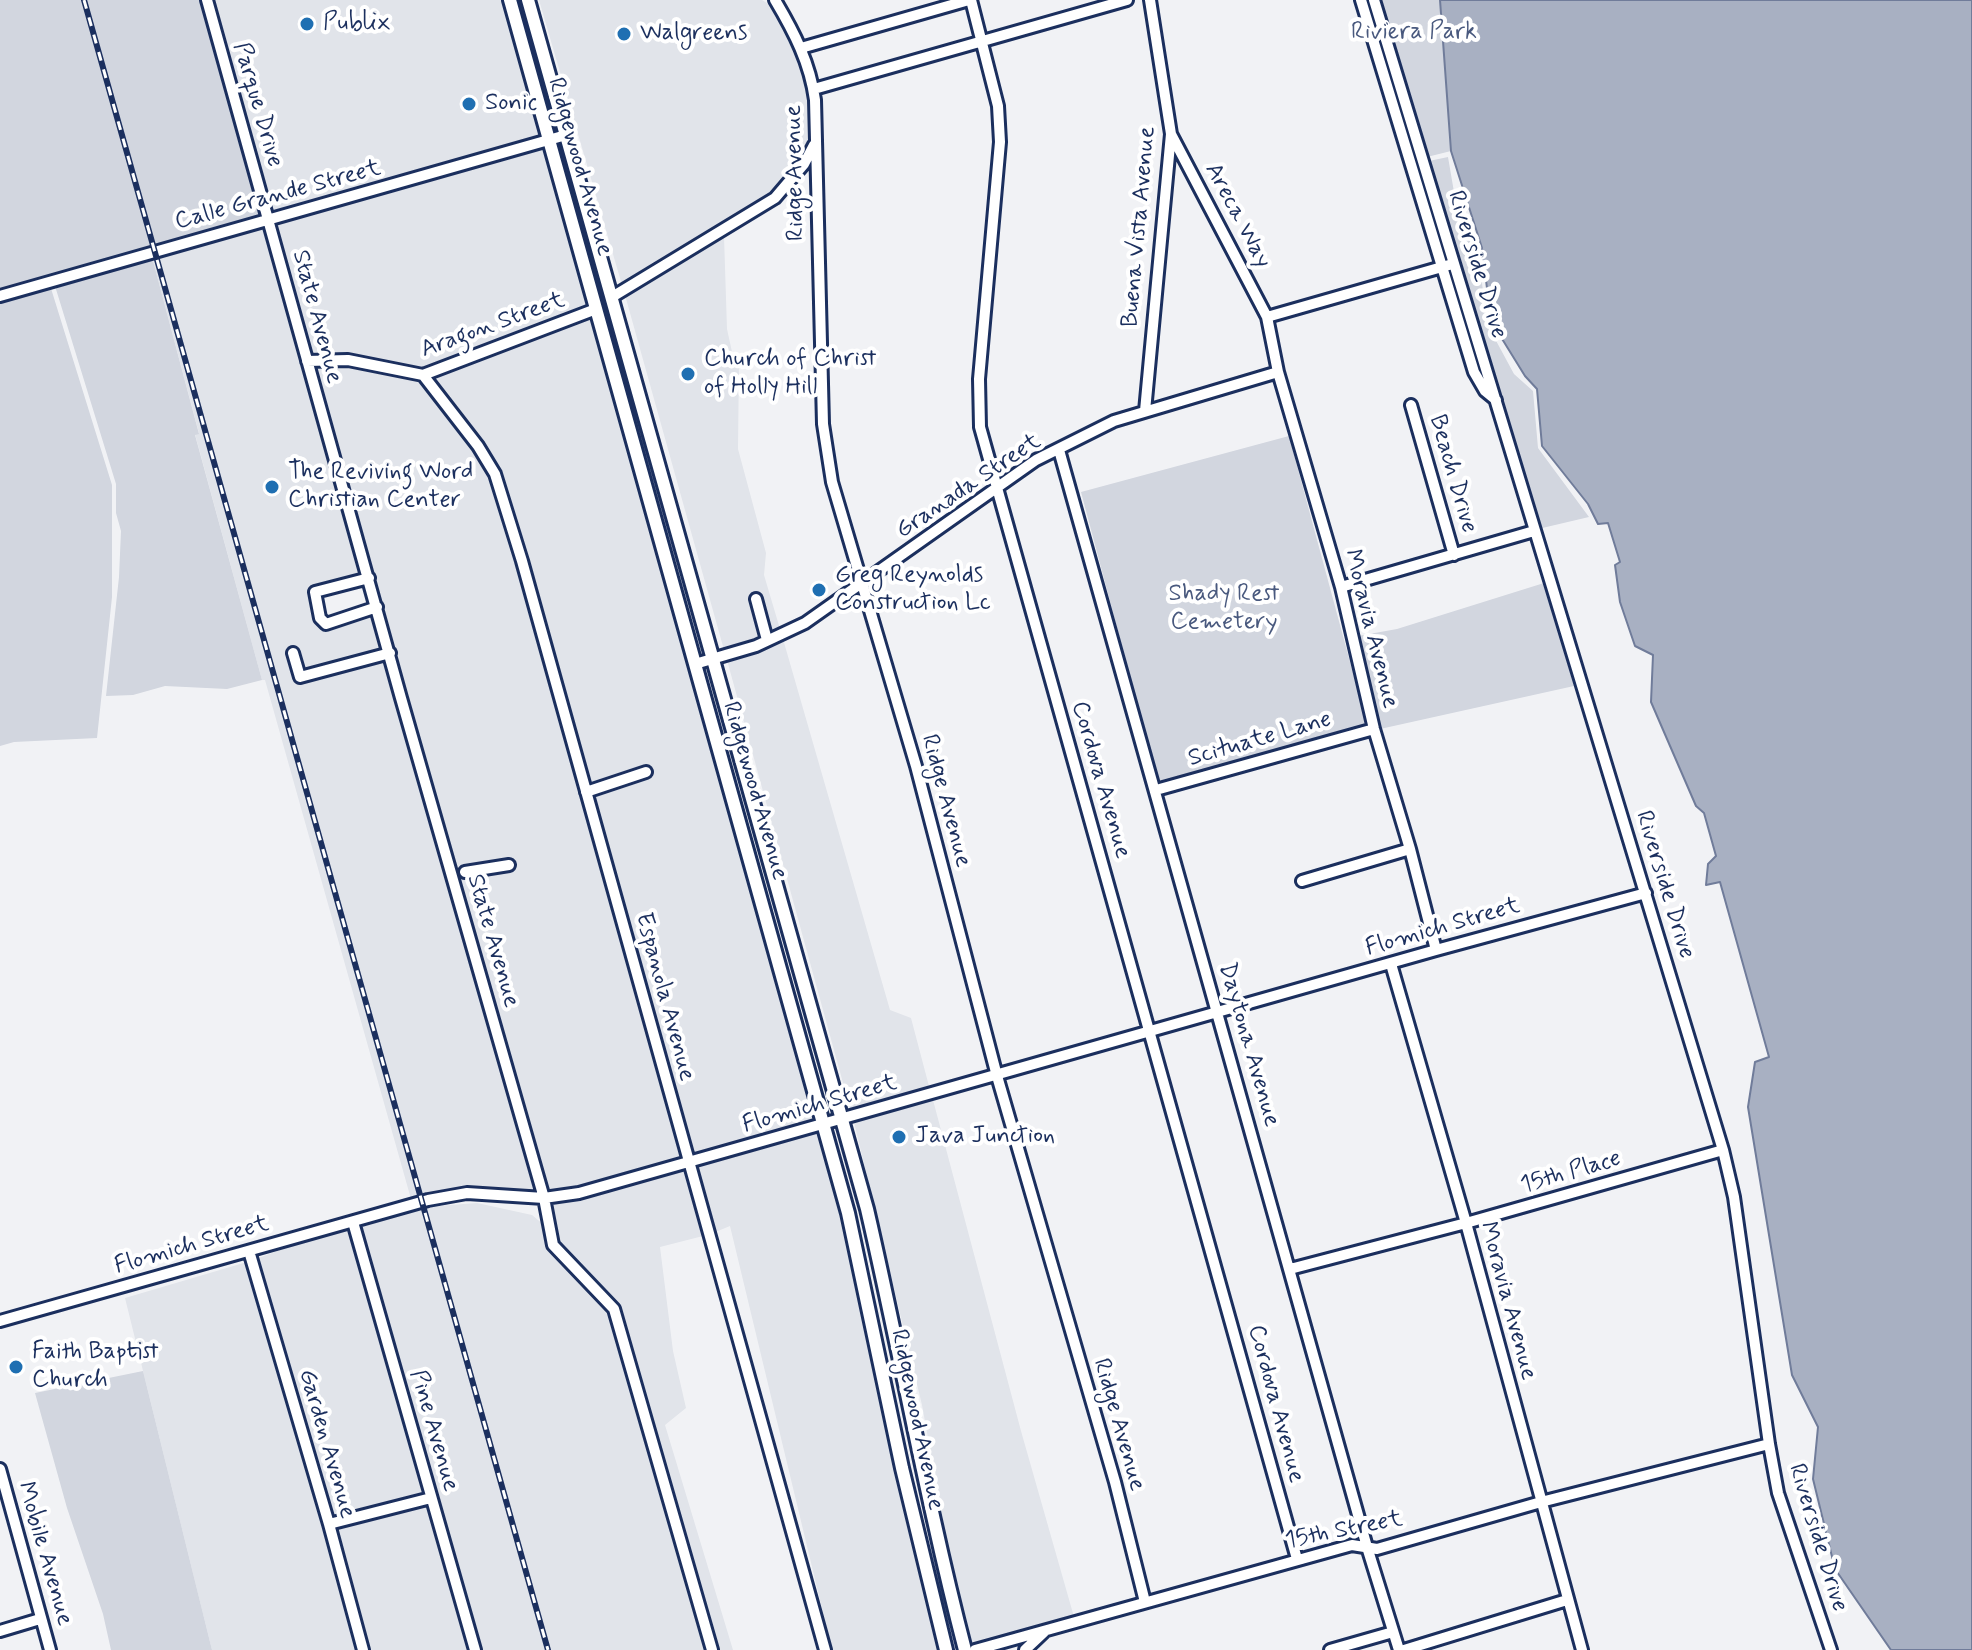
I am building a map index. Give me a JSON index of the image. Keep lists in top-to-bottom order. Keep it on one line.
{"streets":{"main road":["Ridgewood Avenue"],"street":["Parque Drive","Ridge Avenue","Calle Grande Street","Areca Way","Buena Vista Avenue","Riverside Drive","State Avenue","Aragon Street","Beach Drive","Granada Street","Moravia Avenue","Scituate Lane","Cordova Avenue","Flomich Street","Espanola Avenue","Daytona Avenue","15th Place","Pine Avenue","Garden Avenue","15th Street","Mobile Avenue"]},"crossings":[["Parque Drive","Calle Grande Street"],["Parque Drive","State Avenue"],["Ridgewood Avenue","Calle Grande Street"],["Ridgewood Avenue","Aragon Street"],["Ridgewood Avenue","Granada Street"],["Ridgewood Avenue","Flomich Street"],["Ridge Avenue","Granada Street"],["Ridge Avenue","Flomich Street"],["Ridge Avenue","15th Street"],["Calle Grande Street","State Avenue"],["Areca Way","Buena Vista Avenue"],["Areca Way","Moravia Avenue"],["Buena Vista Avenue","Granada Street"],["Riverside Drive","Flomich Street"],["Riverside Drive","15th Place"],["Riverside Drive","15th Street"],["State Avenue","Aragon Street"],["State Avenue","Flomich Street"],["Aragon Street","Espanola Avenue"],["Granada Street","Moravia Avenue"],["Granada Street","Cordova Avenue"],["Granada Street","Daytona Avenue"],["Moravia Avenue","Scituate Lane"],["Moravia Avenue","Flomich Street"],["Moravia Avenue","15th Place"],["Moravia Avenue","15th Street"],["Scituate Lane","Daytona Avenue"],["Cordova Avenue","Flomich Street"],["Cordova Avenue","15th Street"],["Flomich Street","Espanola Avenue"],["Flomich Street","Daytona Avenue"],["Flomich Street","Pine Avenue"],["Flomich Street","Garden Avenue"],["Daytona Avenue","15th Place"],["Daytona Avenue","15th Street"]],"parks":["Riviera Park","Shady Rest Cemetery"],"places":["Publix","Walgreens","Sonic","Church of Christ of Holly Hill","The Reviving Word Christian Center","Greg Reynolds Construction Lc","Java Junction","Faith Baptist Church"]}
